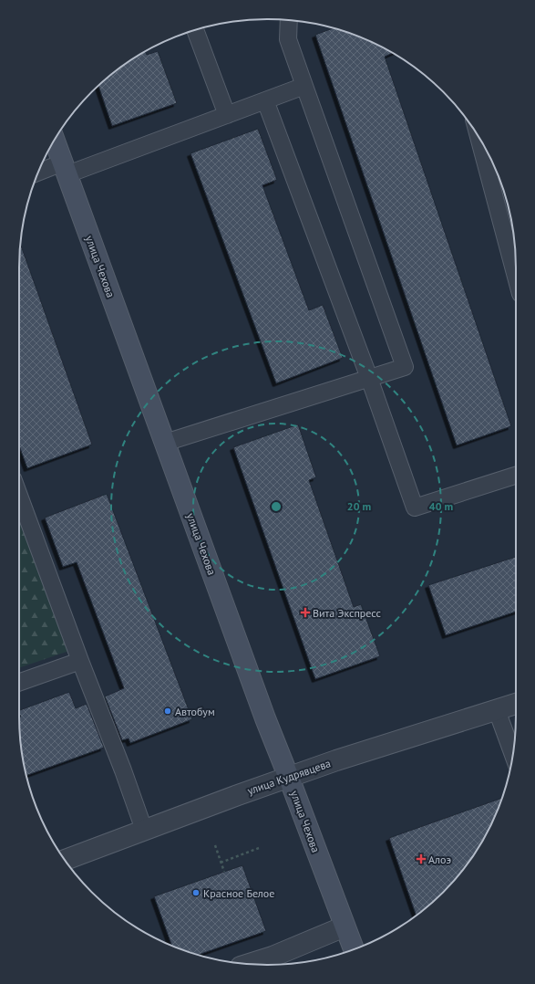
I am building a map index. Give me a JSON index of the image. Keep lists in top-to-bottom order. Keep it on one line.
{"streets":{"street":["улица Чехова","улица Кудрявцева"]},"crossings":[["улица Чехова","улица Кудрявцева"]],"places":{"health":["Вита Экспресс","Алоэ"],"other":["Автобум","Красное Белое"]},"rings":["20 m","40 m"]}
